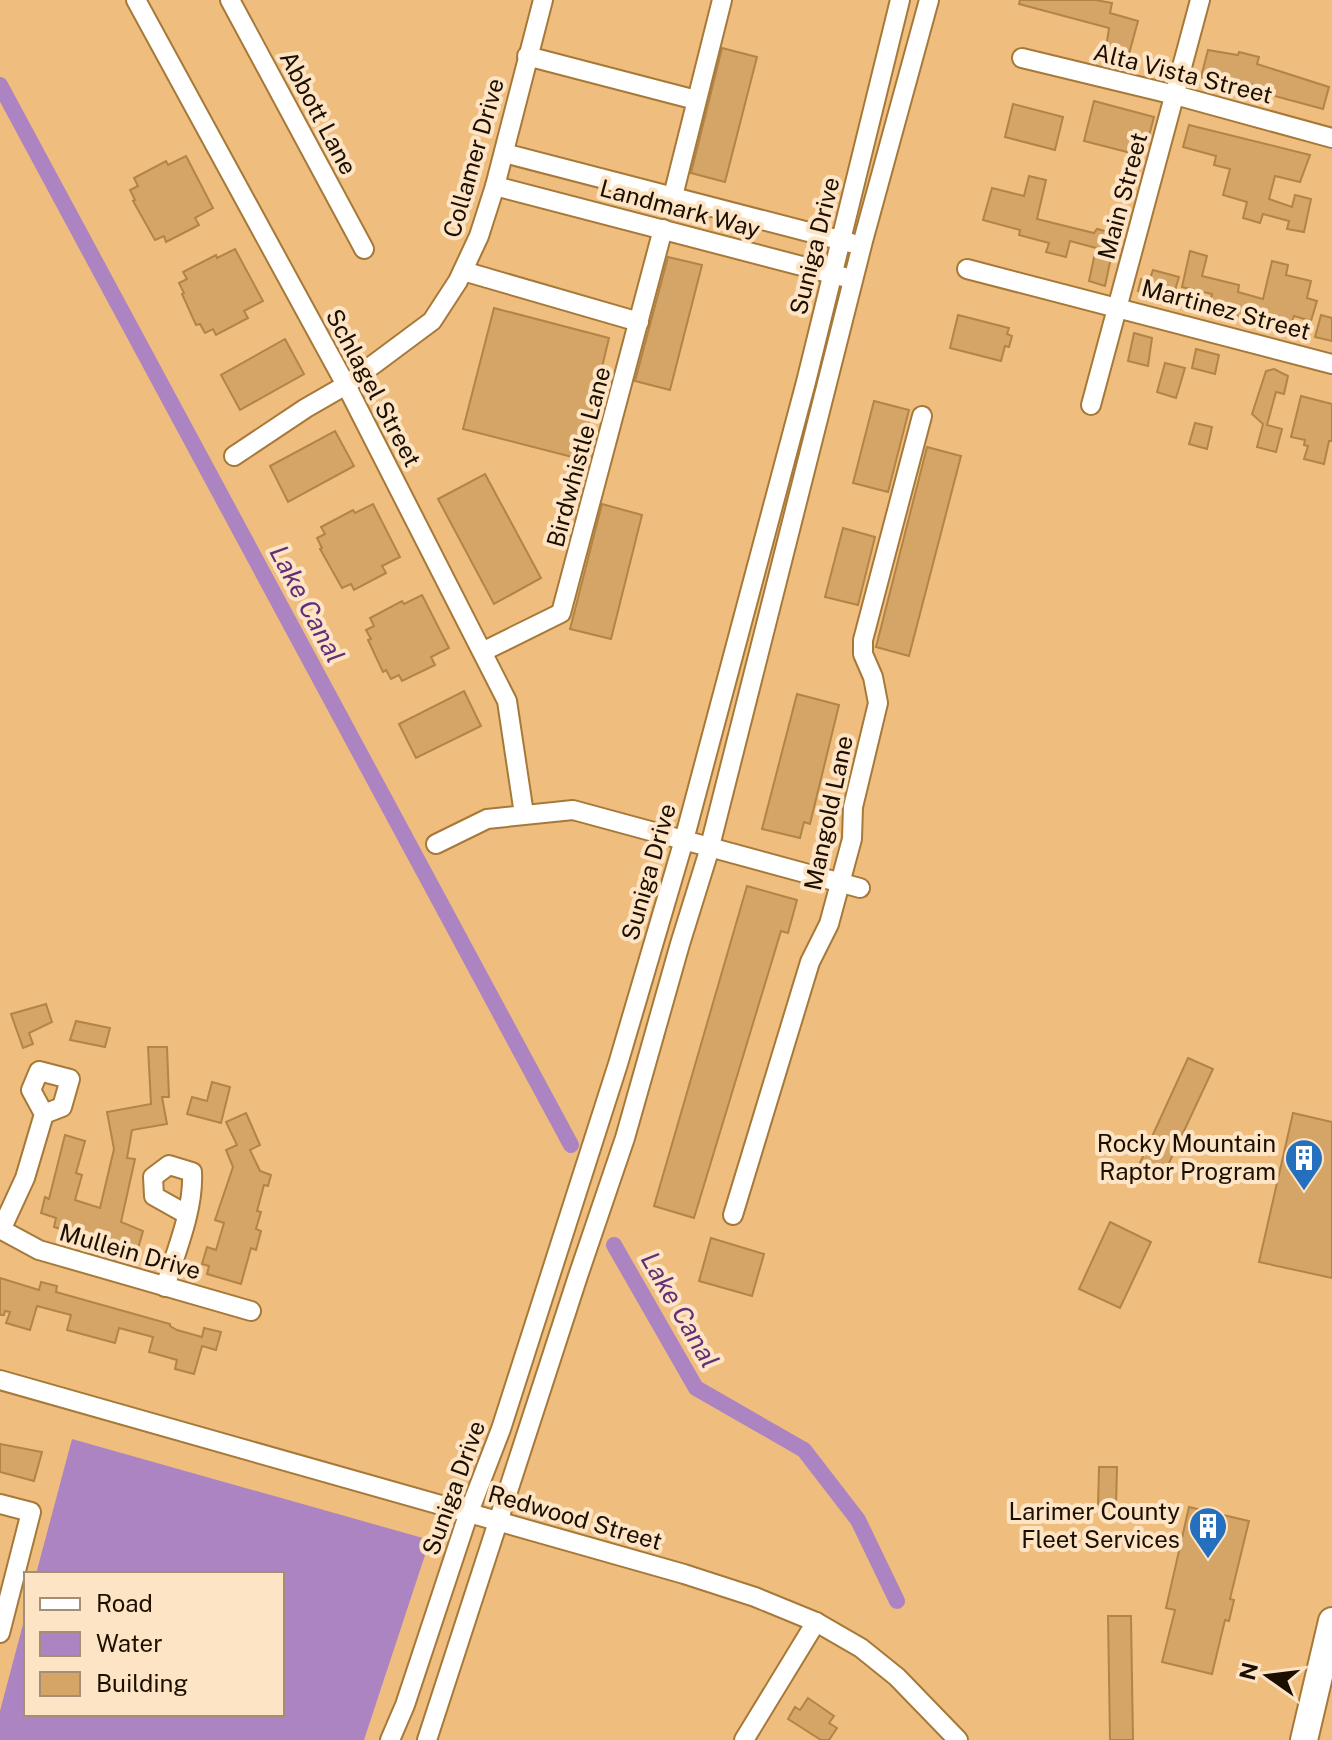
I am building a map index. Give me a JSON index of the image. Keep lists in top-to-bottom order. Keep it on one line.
{"streets":{"street":["Alta Vista Street","Abbott Lane","Collamer Drive","Main Street","Landmark Way","Suniga Drive","Martinez Street","Schlagel Street","Birdwhistle Lane","Mangold Lane","Mullein Drive","Redwood Street"]},"crossings":[["Alta Vista Street","Main Street"],["Collamer Drive","Landmark Way"],["Collamer Drive","Schlagel Street"],["Main Street","Martinez Street"],["Landmark Way","Suniga Drive"],["Landmark Way","Birdwhistle Lane"],["Suniga Drive","Redwood Street"],["Schlagel Street","Birdwhistle Lane"]],"water":["Lake Canal"],"places":{"building":["Rocky Mountain Raptor Program","Larimer County Fleet Services"]},"legend":["Road","Water","Building"],"north":"left"}
